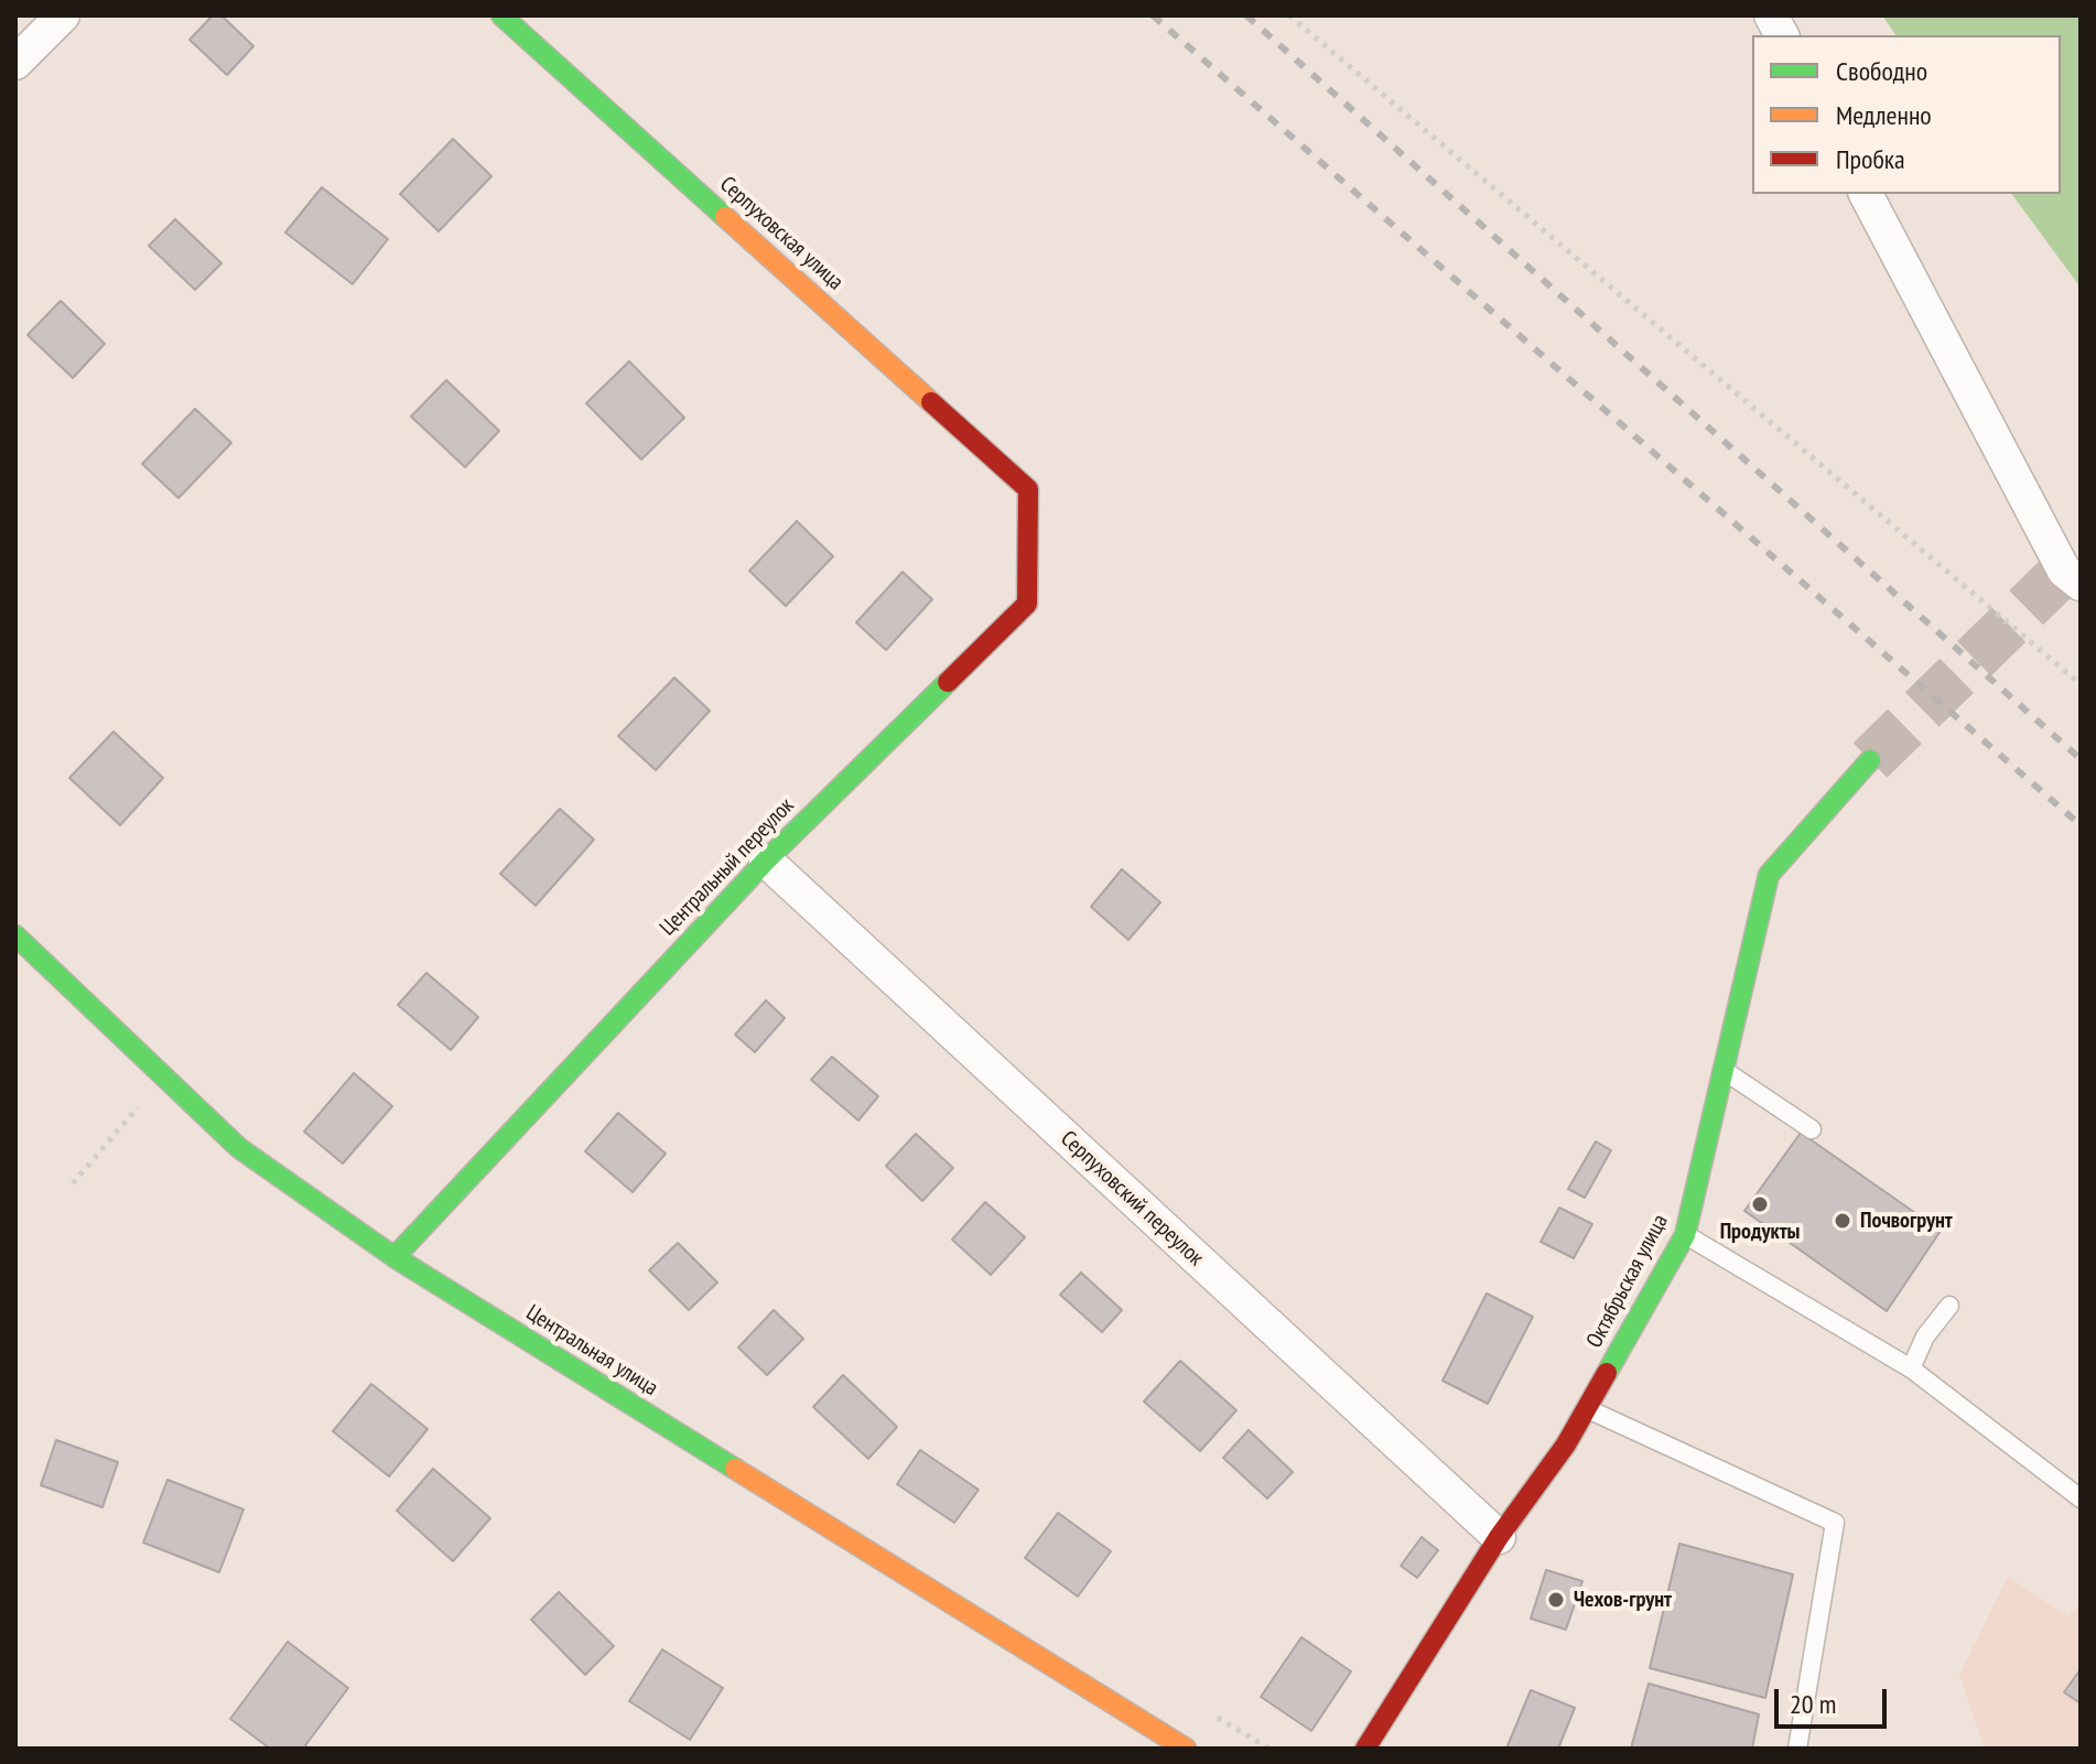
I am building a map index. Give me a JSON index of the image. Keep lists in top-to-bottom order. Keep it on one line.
{"streets":{"street":["Серпуховская улица","Центральный переулок","Серпуховский переулок","Октябрьская улица","Центральная улица"]},"crossings":[["Серпуховская улица","Центральный переулок"],["Центральный переулок","Серпуховский переулок"],["Центральный переулок","Центральная улица"],["Серпуховский переулок","Октябрьская улица"]],"places":["Продукты","Почвогрунт","Чехов-грунт"],"legend":["Свободно","Медленно","Пробка"],"scale_bar":"20 m"}
